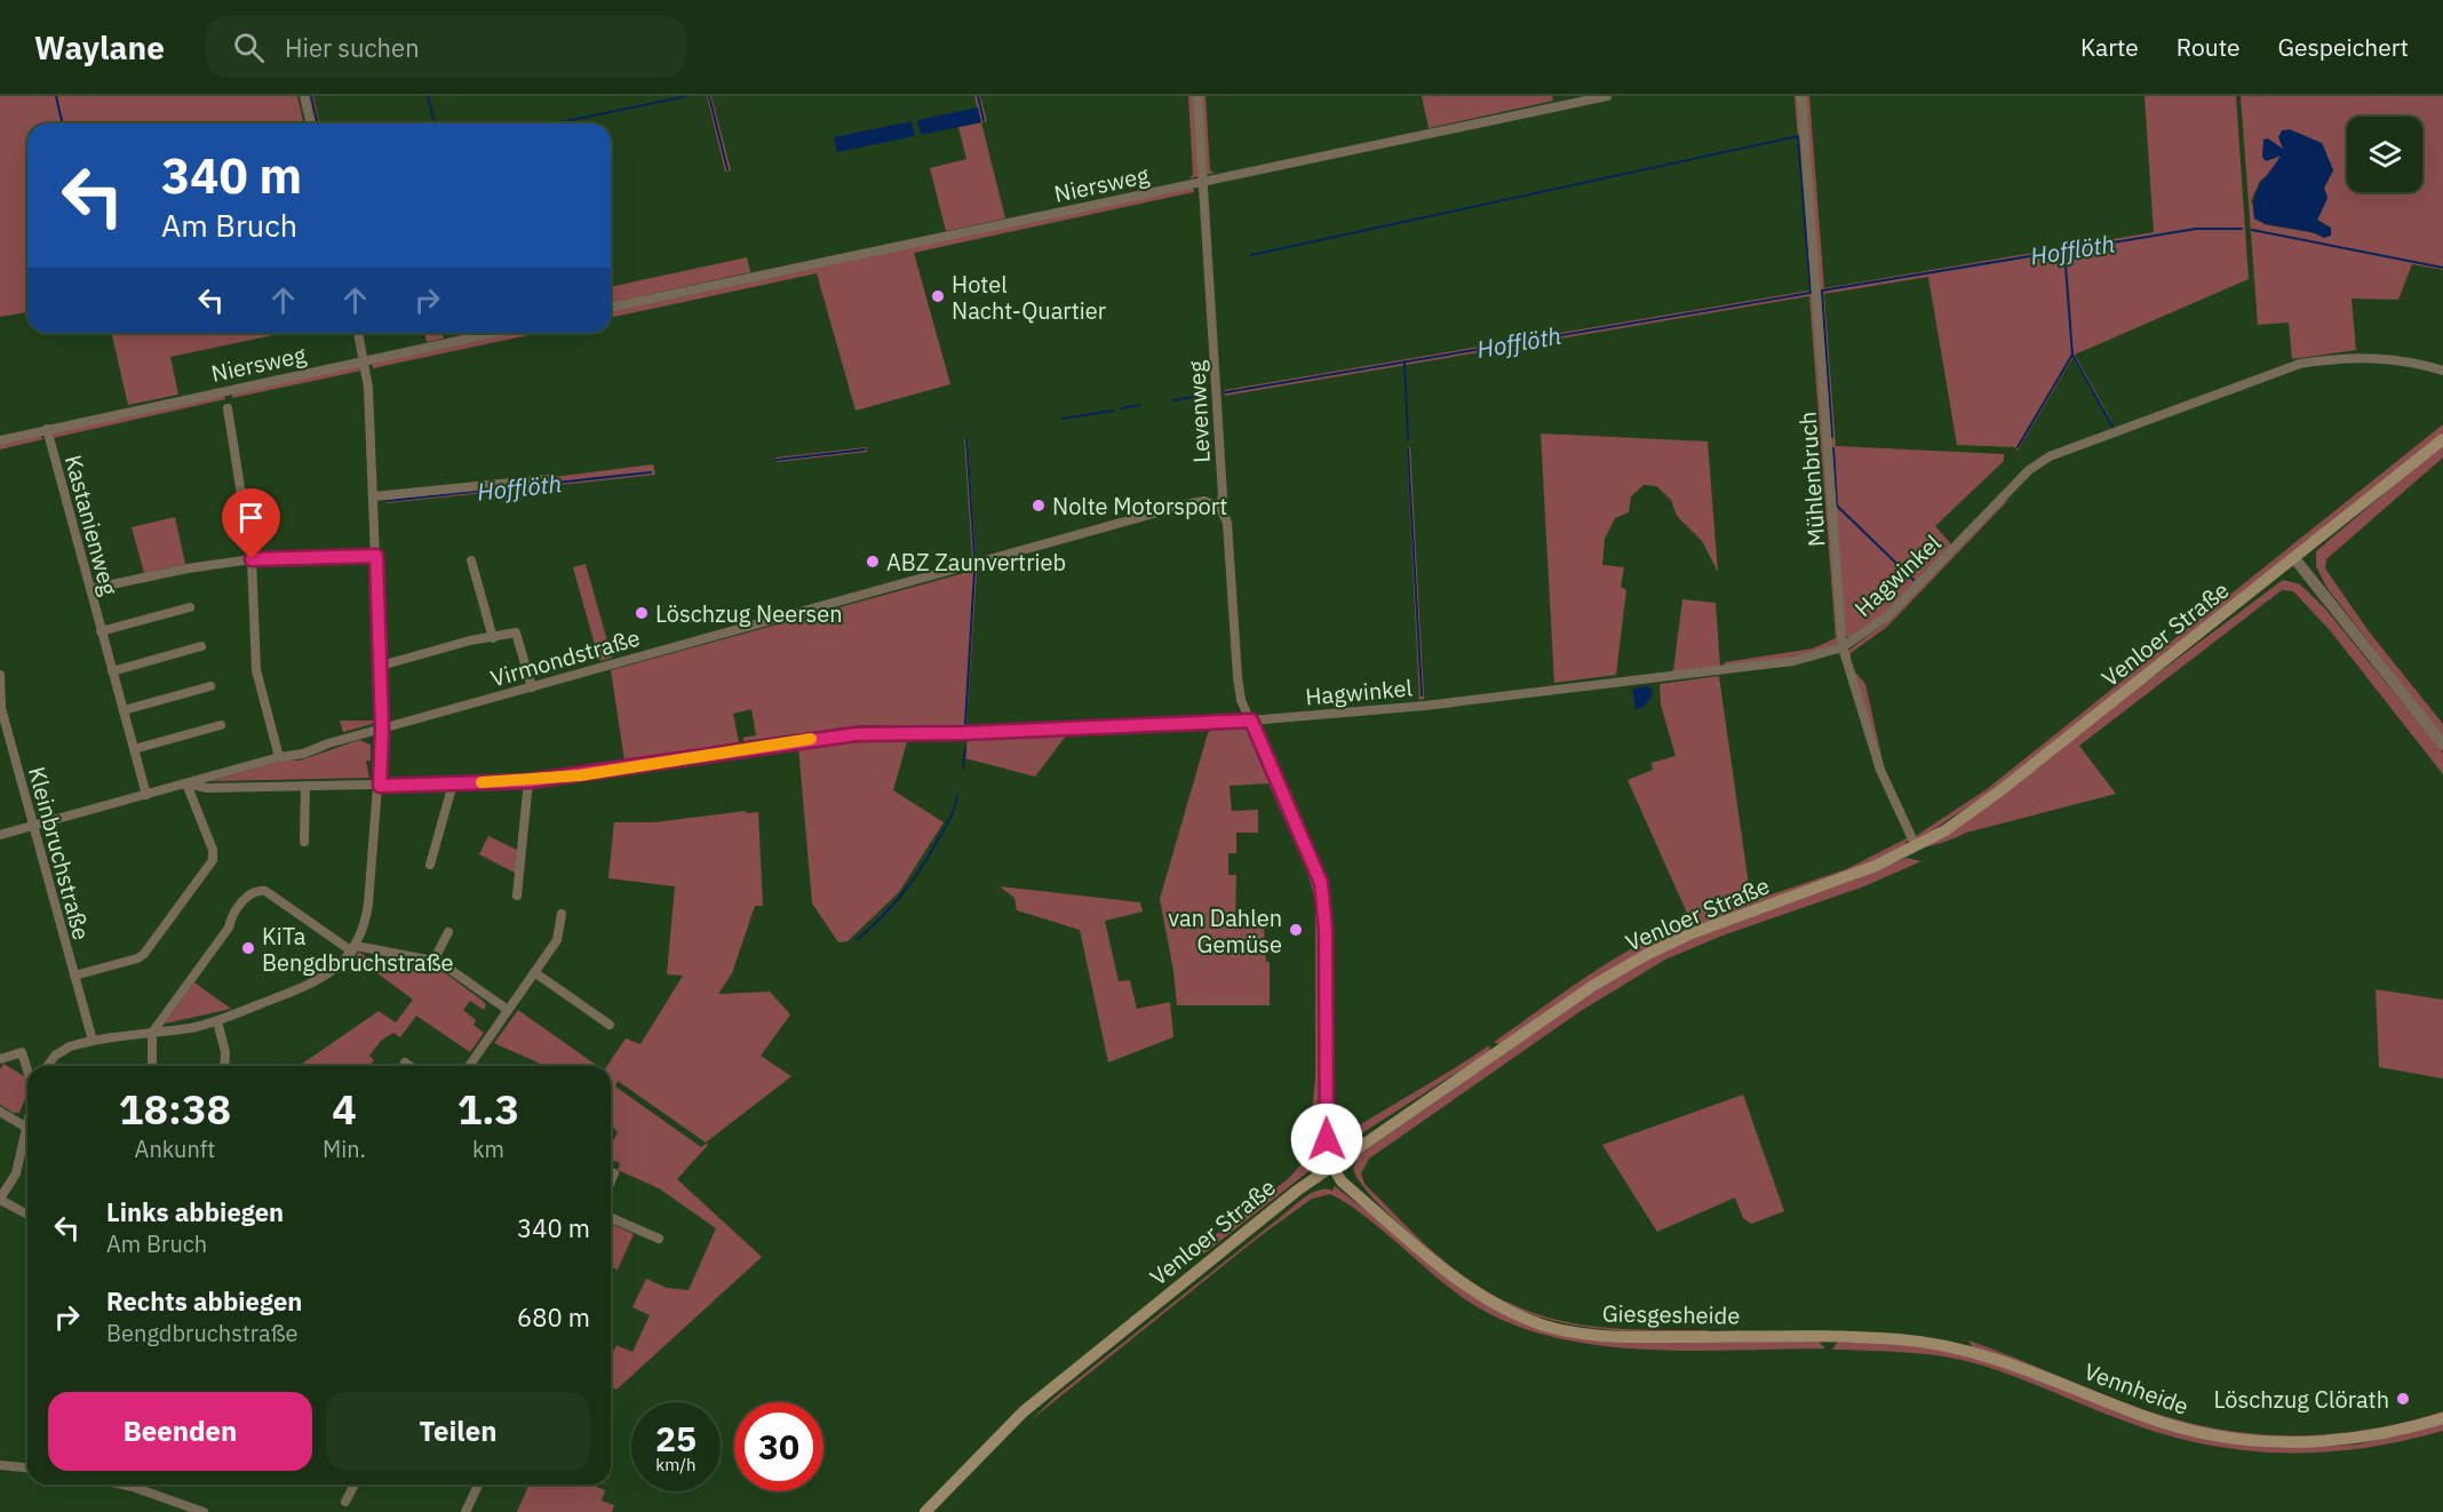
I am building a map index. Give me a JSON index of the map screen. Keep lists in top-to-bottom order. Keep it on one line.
{"streets":{"main road":["Venloer Straße","Giesgesheide","Vennheide"],"street":["Niersweg","Levenweg","Mühlenbruch","Kastanienweg","Hagwinkel","Virmondstraße","Kleinbruchstraße"]},"crossings":[["Niersweg","Levenweg"],["Niersweg","Kastanienweg"],["Levenweg","Hagwinkel"],["Levenweg","Venloer Straße"],["Levenweg","Virmondstraße"],["Levenweg","Giesgesheide"],["Mühlenbruch","Hagwinkel"],["Mühlenbruch","Venloer Straße"],["Kastanienweg","Virmondstraße"],["Hagwinkel","Virmondstraße"],["Venloer Straße","Giesgesheide"],["Virmondstraße","Kleinbruchstraße"],["Giesgesheide","Vennheide"]],"water":["Hofflöth"],"places":["Hotel Nacht-Quartier","Nolte Motorsport","ABZ Zaunvertrieb","Löschzug Neersen","van Dahlen Gemüse","KiTa Bengdbruchstraße","Löschzug Clörath"],"page":{"header":"Waylane","search":"Hier suchen","nav":["Karte","Route","Gespeichert"],"turn":["340 m","Am Bruch"],"eta":["18:38","Ankunft","4","Min.","1.3","km"],"list":[{"name":"Links abbiegen","note":"Am Bruch","value":"340 m"},{"name":"Rechts abbiegen","note":"Bengdbruchstraße","value":"680 m"}],"buttons":["Beenden","Teilen"],"speed":"25 km/h","limit":"30"}}
